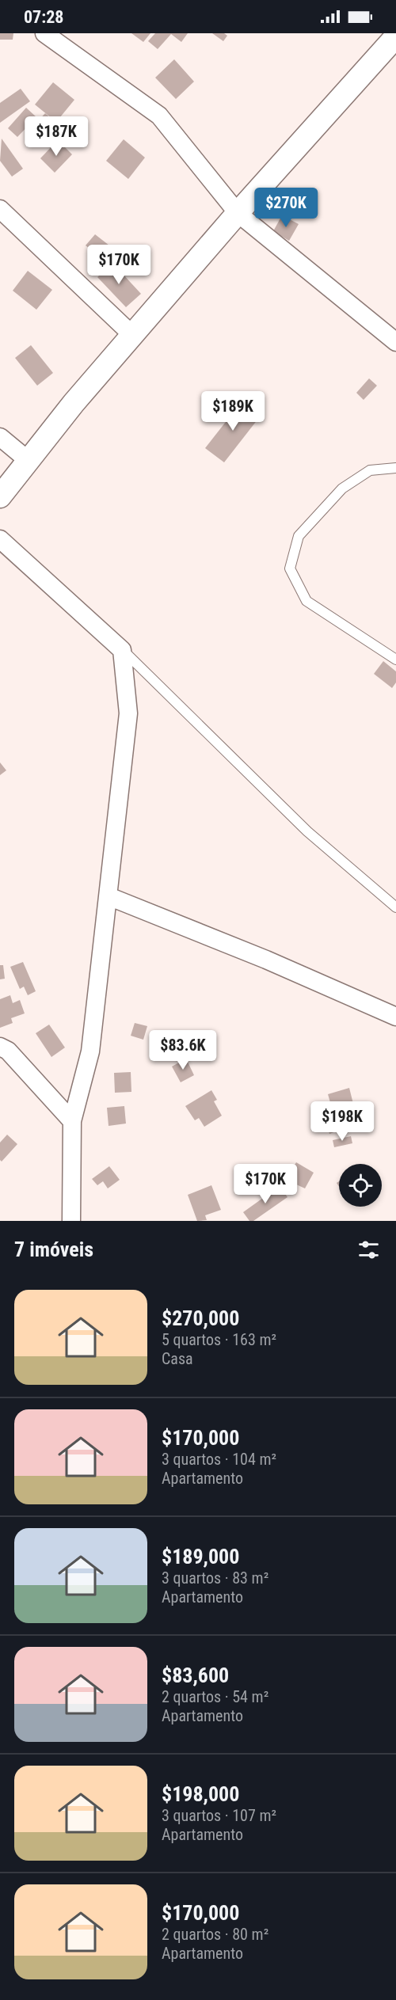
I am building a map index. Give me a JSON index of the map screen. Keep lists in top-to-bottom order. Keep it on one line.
{"page":{"status":"07:28","price":["$187K","$270K","$170K","$189K","$83.6K","$198K","$170K"],"heading":"7 imóveis","list":[{"name":"$270,000","note":"5 quartos · 163 m² · Casa"},{"name":"$170,000","note":"3 quartos · 104 m² · Apartamento"},{"name":"$189,000","note":"3 quartos · 83 m² · Apartamento"},{"name":"$83,600","note":"2 quartos · 54 m² · Apartamento"},{"name":"$198,000","note":"3 quartos · 107 m² · Apartamento"},{"name":"$170,000","note":"2 quartos · 80 m² · Apartamento"}]}}
